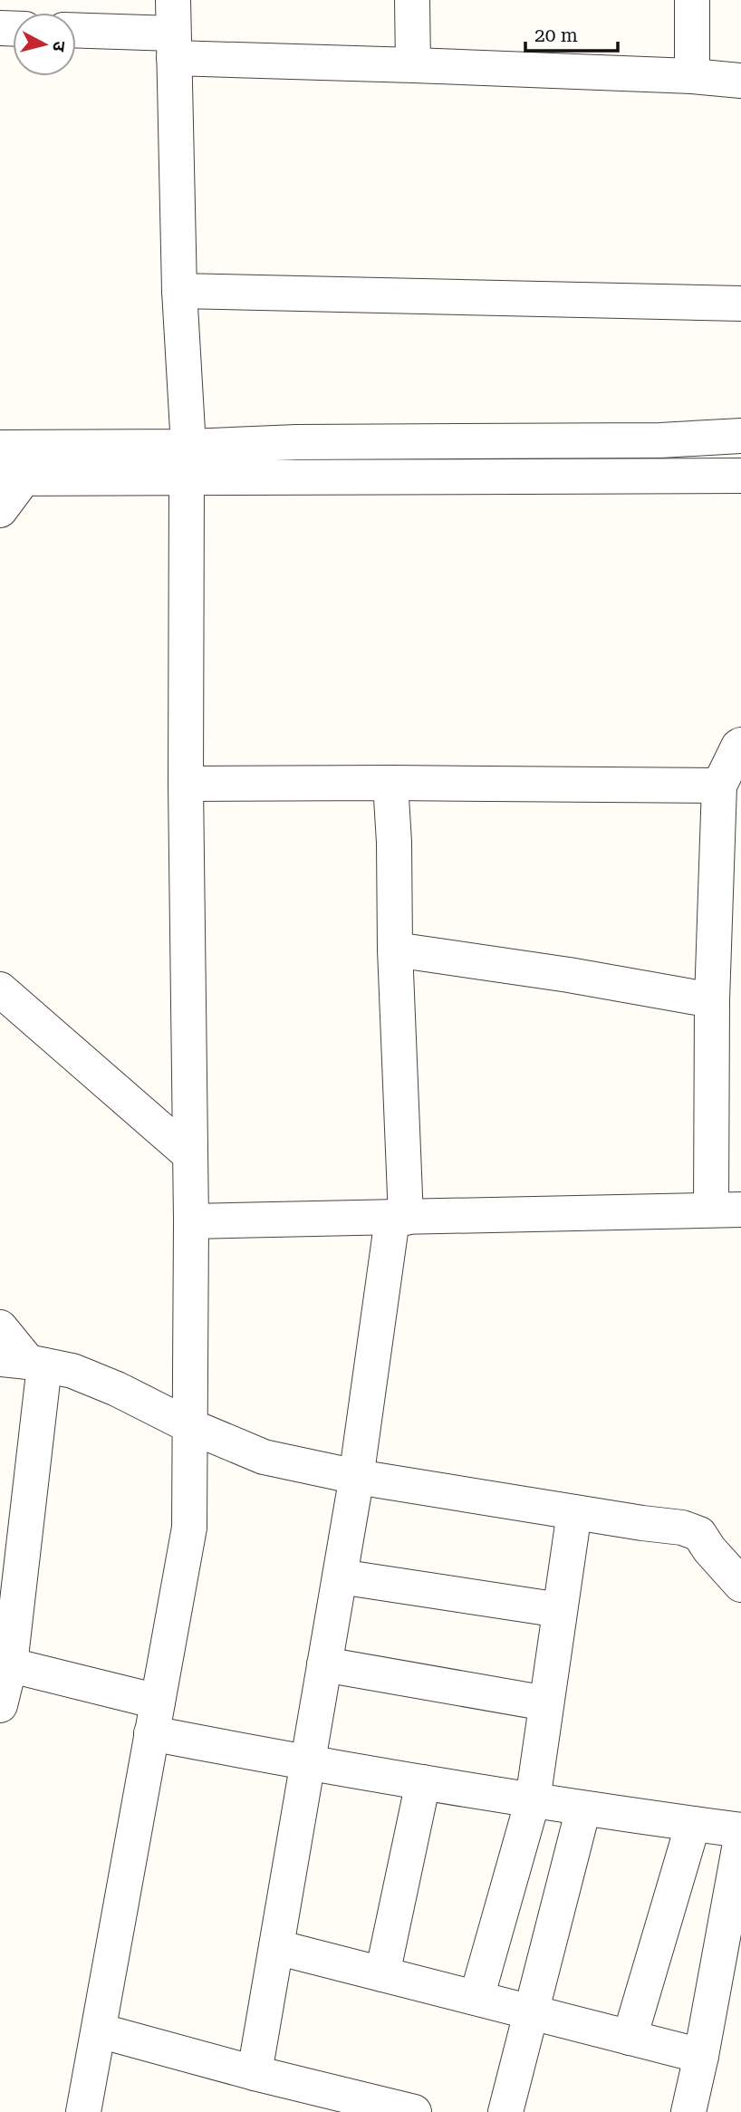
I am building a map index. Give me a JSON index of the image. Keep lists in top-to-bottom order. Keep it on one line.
{"scale_bar":"20 m","north":"right"}
